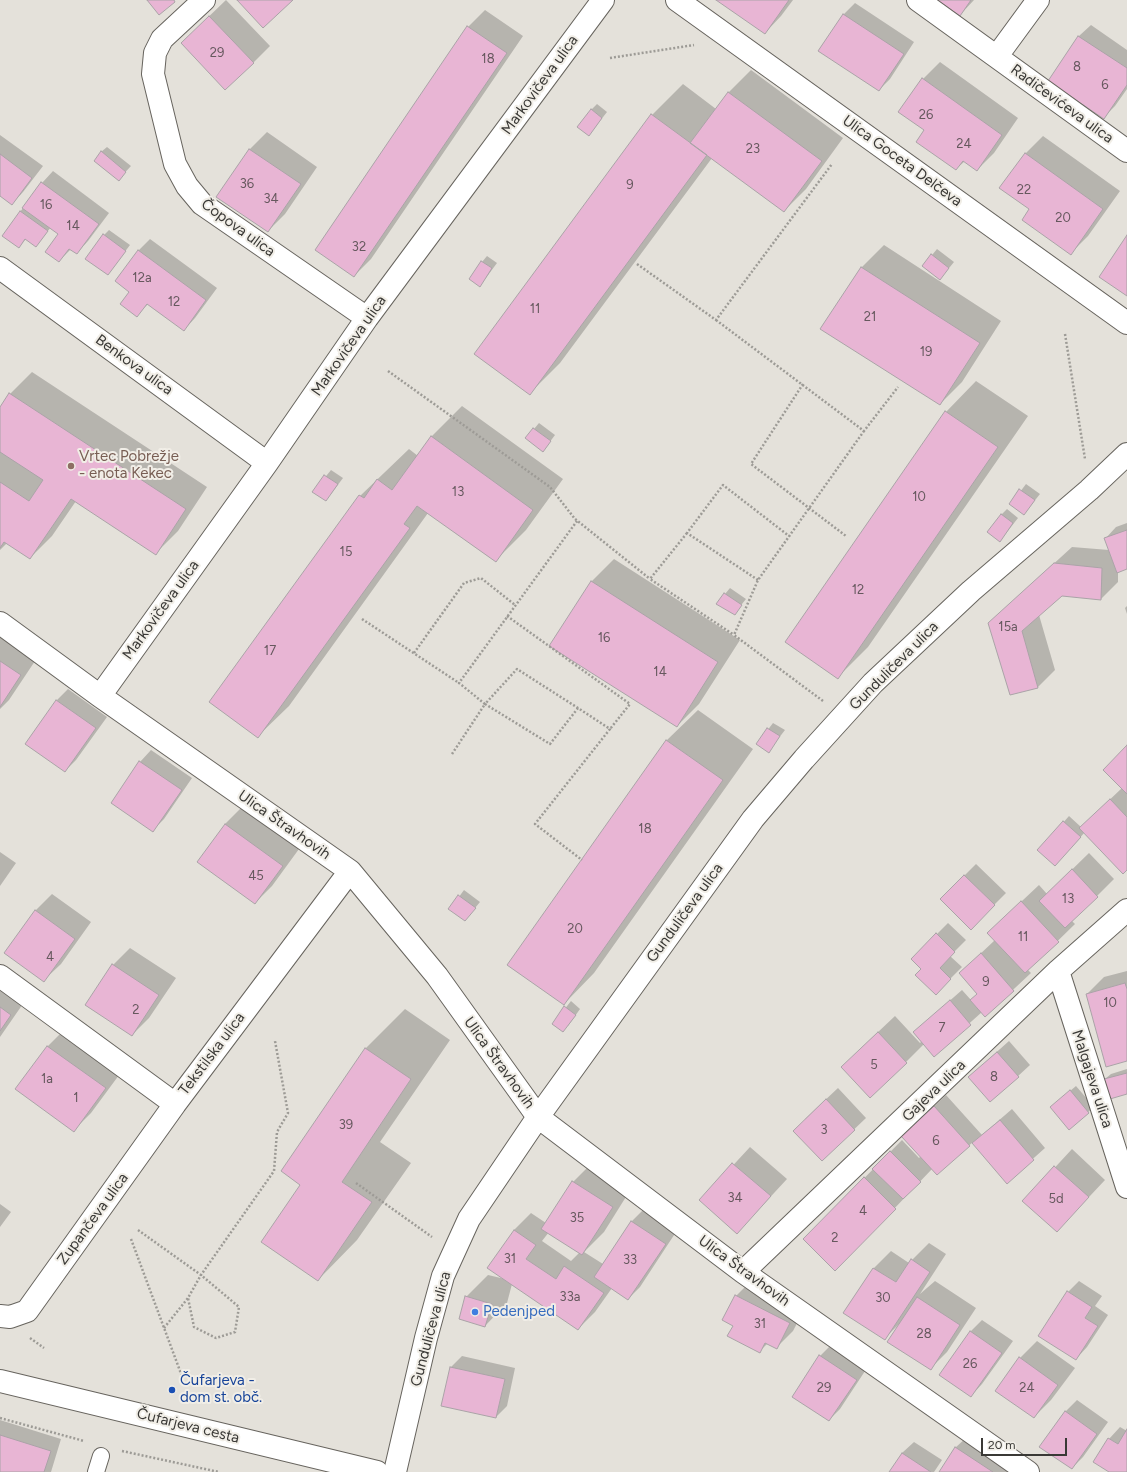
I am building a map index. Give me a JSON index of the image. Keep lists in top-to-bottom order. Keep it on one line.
{"streets":{"street":["Markovičeva ulica","Radičevićeva ulica","Ulica Goceta Delčeva","Čopova ulica","Benkova ulica","Gunduličeva ulica","Ulica Štravhovih","Tekstilska ulica","Malgajeva ulica","Gajeva ulica","Zupančeva ulica","Čufarjeva cesta"]},"crossings":[["Markovičeva ulica","Čopova ulica"],["Markovičeva ulica","Benkova ulica"],["Markovičeva ulica","Ulica Štravhovih"],["Gunduličeva ulica","Ulica Štravhovih"],["Ulica Štravhovih","Tekstilska ulica"],["Ulica Štravhovih","Gajeva ulica"],["Tekstilska ulica","Zupančeva ulica"],["Malgajeva ulica","Gajeva ulica"]],"places":["Vrtec Pobrežje - enota Kekec","Pedenjped","Čufarjeva - dom st. obč."],"house_numbers":["29","18","8","6","26","24","23","36","9","22","34","16","20","14","32","12a","12","11","21","19","13","10","15","12","15a","16","17","14","18","45","13","20","11","4","9","10","2","7","5","8","1a","1","39","3","6","34","5d","4","35","2","31","33","33a","30","31","28","26","29","24"],"scale_bar":"20 m"}
